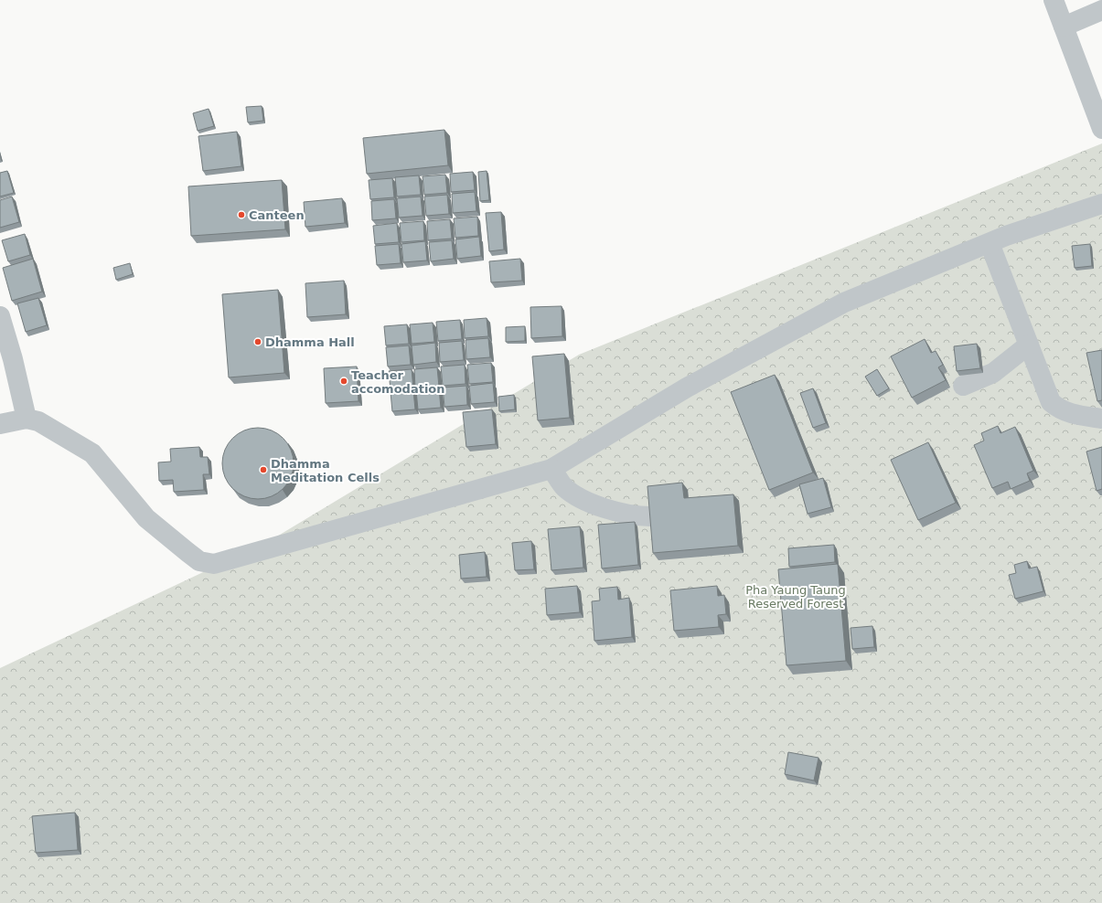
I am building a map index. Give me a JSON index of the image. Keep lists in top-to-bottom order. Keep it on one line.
{"parks":["Pha Yaung Taung Reserved Forest"],"places":["Canteen","Dhamma Hall","Teacher accomodation","Dhamma Meditation Cells"]}
